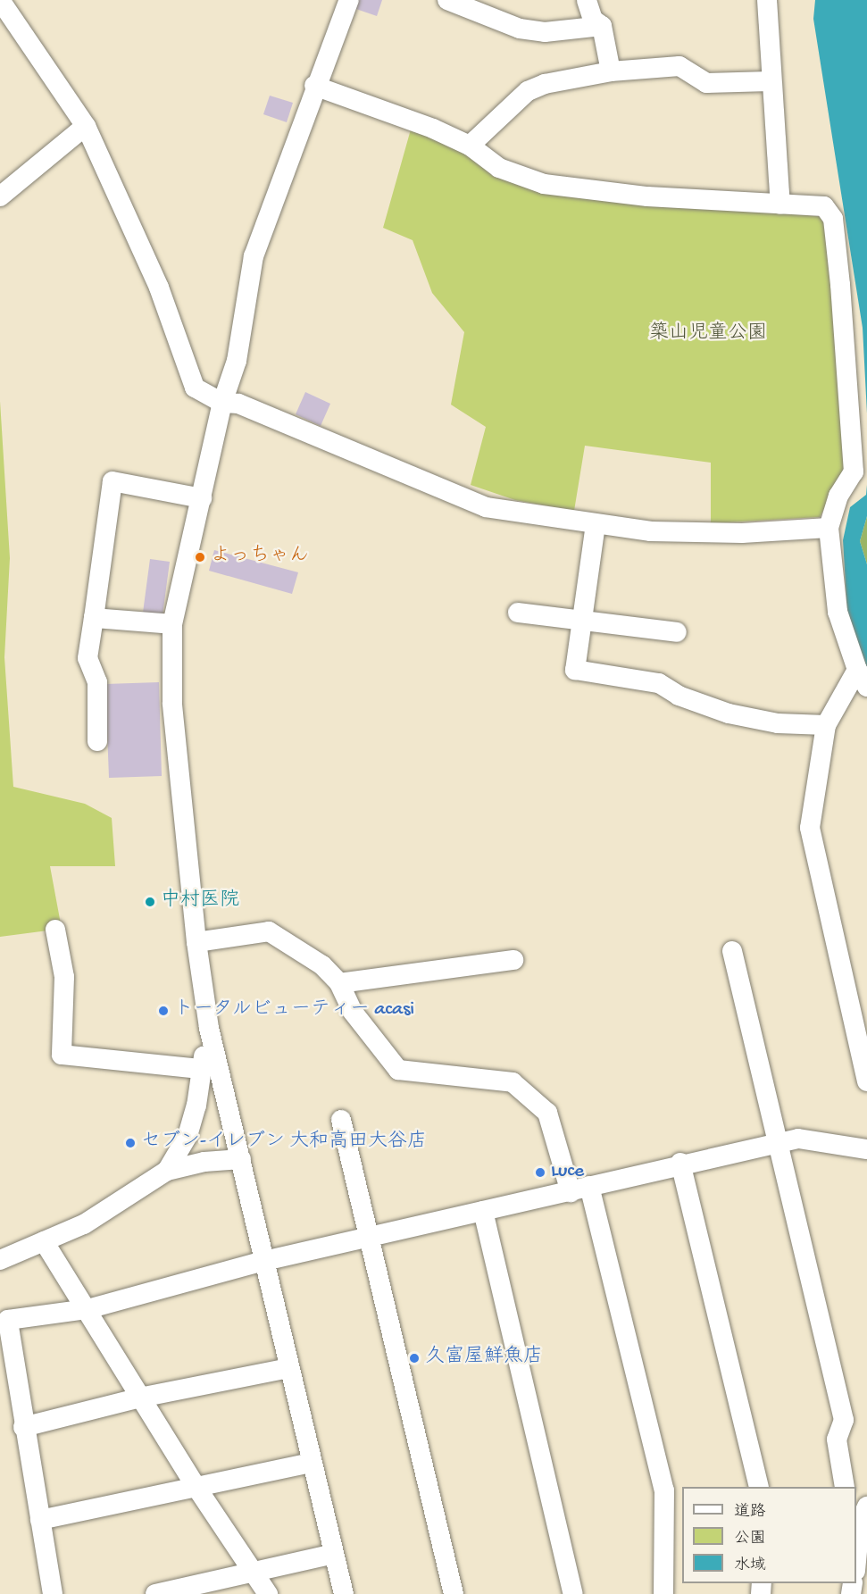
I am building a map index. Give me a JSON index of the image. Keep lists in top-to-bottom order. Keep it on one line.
{"parks":["築山児童公園"],"places":["よっちゃん","中村医院","トータルビューティー acasi","セブン-イレブン 大和高田大谷店","Luce","久富屋鮮魚店"],"legend":["道路","公園","水域"]}
